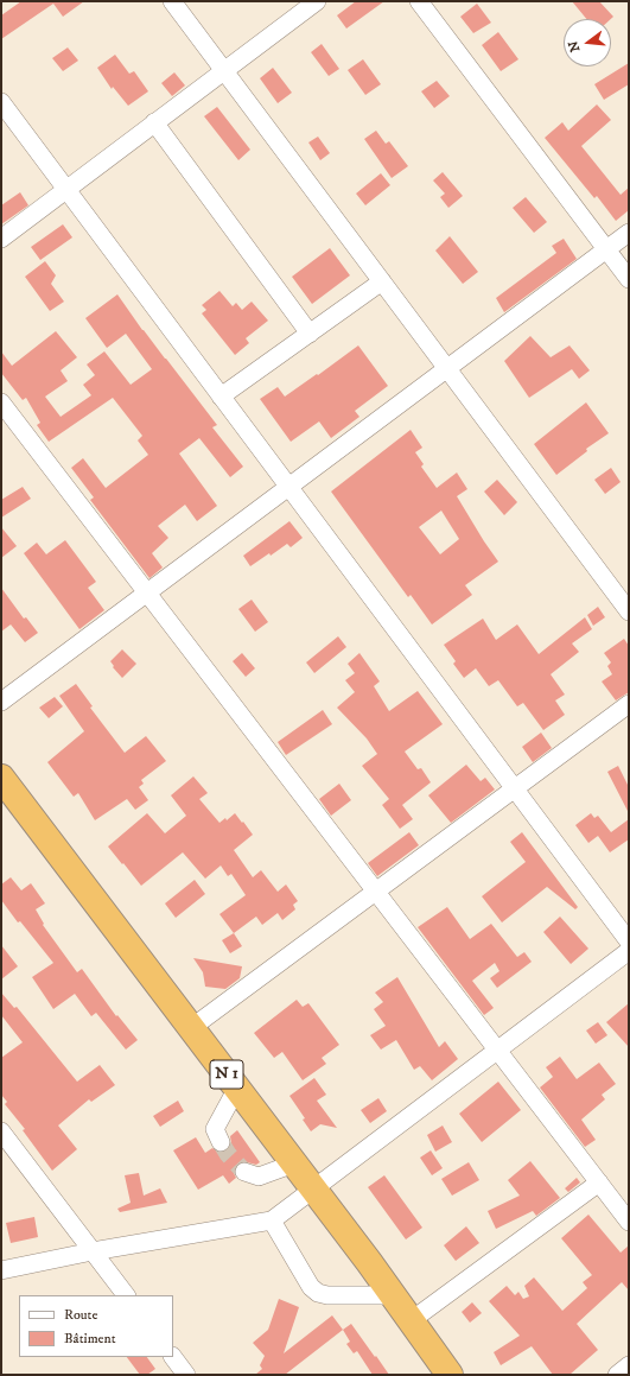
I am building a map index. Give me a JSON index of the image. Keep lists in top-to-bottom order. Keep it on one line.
{"streets":{"highway":["N 1"]},"legend":["Route","Bâtiment"],"north":"left"}
